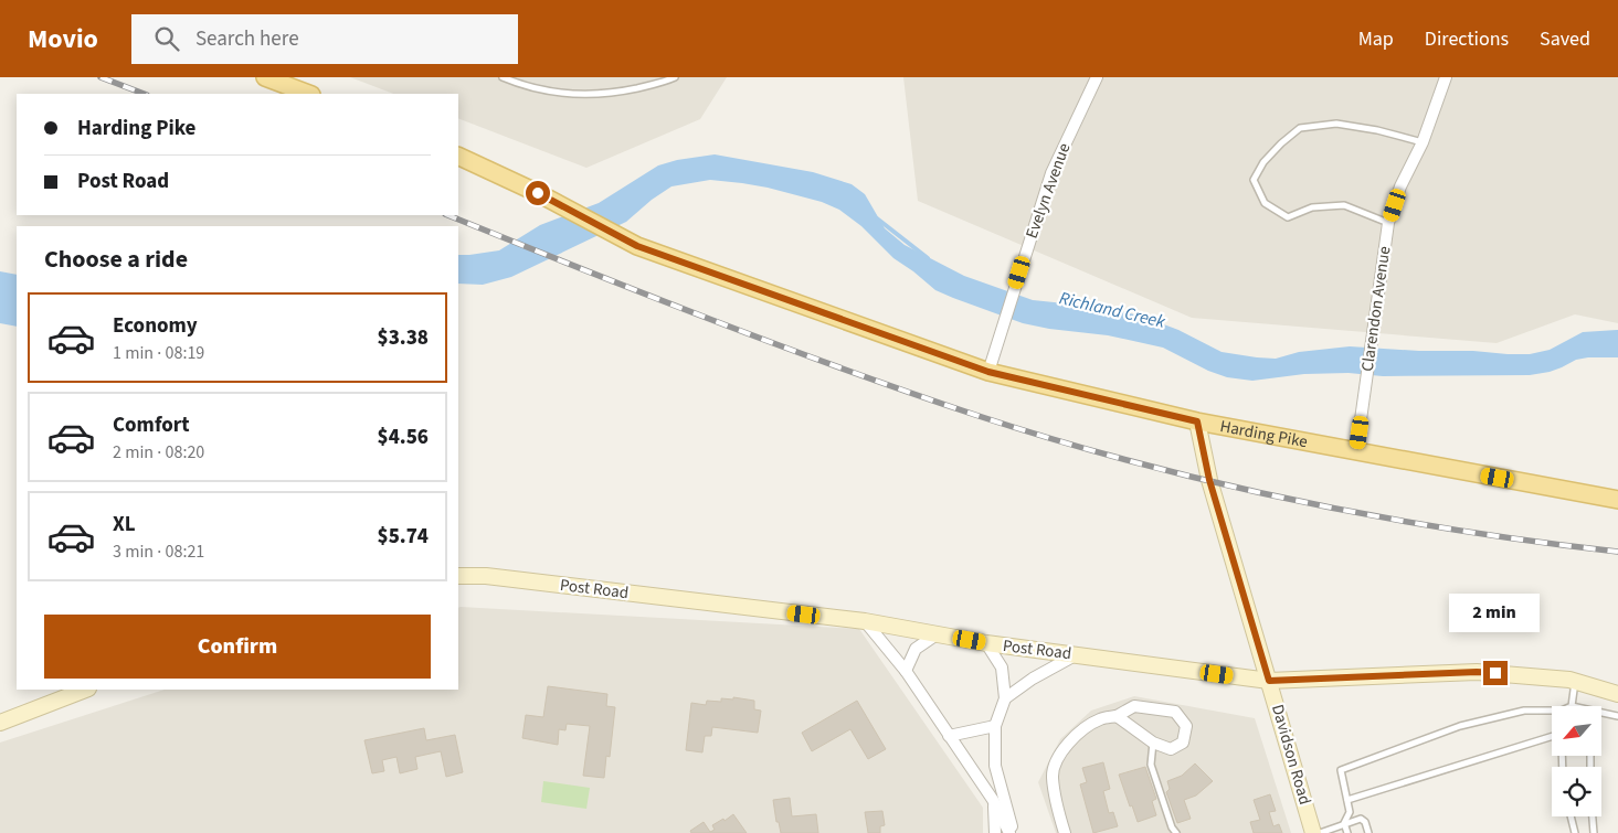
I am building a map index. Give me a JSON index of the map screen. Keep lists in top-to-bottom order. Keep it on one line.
{"streets":{"main road":["Harding Pike"],"street":["Evelyn Avenue","Clarendon Avenue","Post Road","Davidson Road"]},"crossings":[["Evelyn Avenue","Harding Pike"],["Clarendon Avenue","Harding Pike"],["Harding Pike","Davidson Road"],["Post Road","Davidson Road"]],"water":["Richland Creek"],"north":"bottom left","page":{"header":"Movio","search":"Search here","nav":["Map","Directions","Saved"],"banner":["Harding Pike","Post Road"],"heading":"Choose a ride","list":[{"name":"Economy","note":"1 min · 08:19","value":"$3.38"},{"name":"Comfort","note":"2 min · 08:20","value":"$4.56"},{"name":"XL","note":"3 min · 08:21","value":"$5.74"}],"bubble":"2 min","buttons":"Confirm"}}
